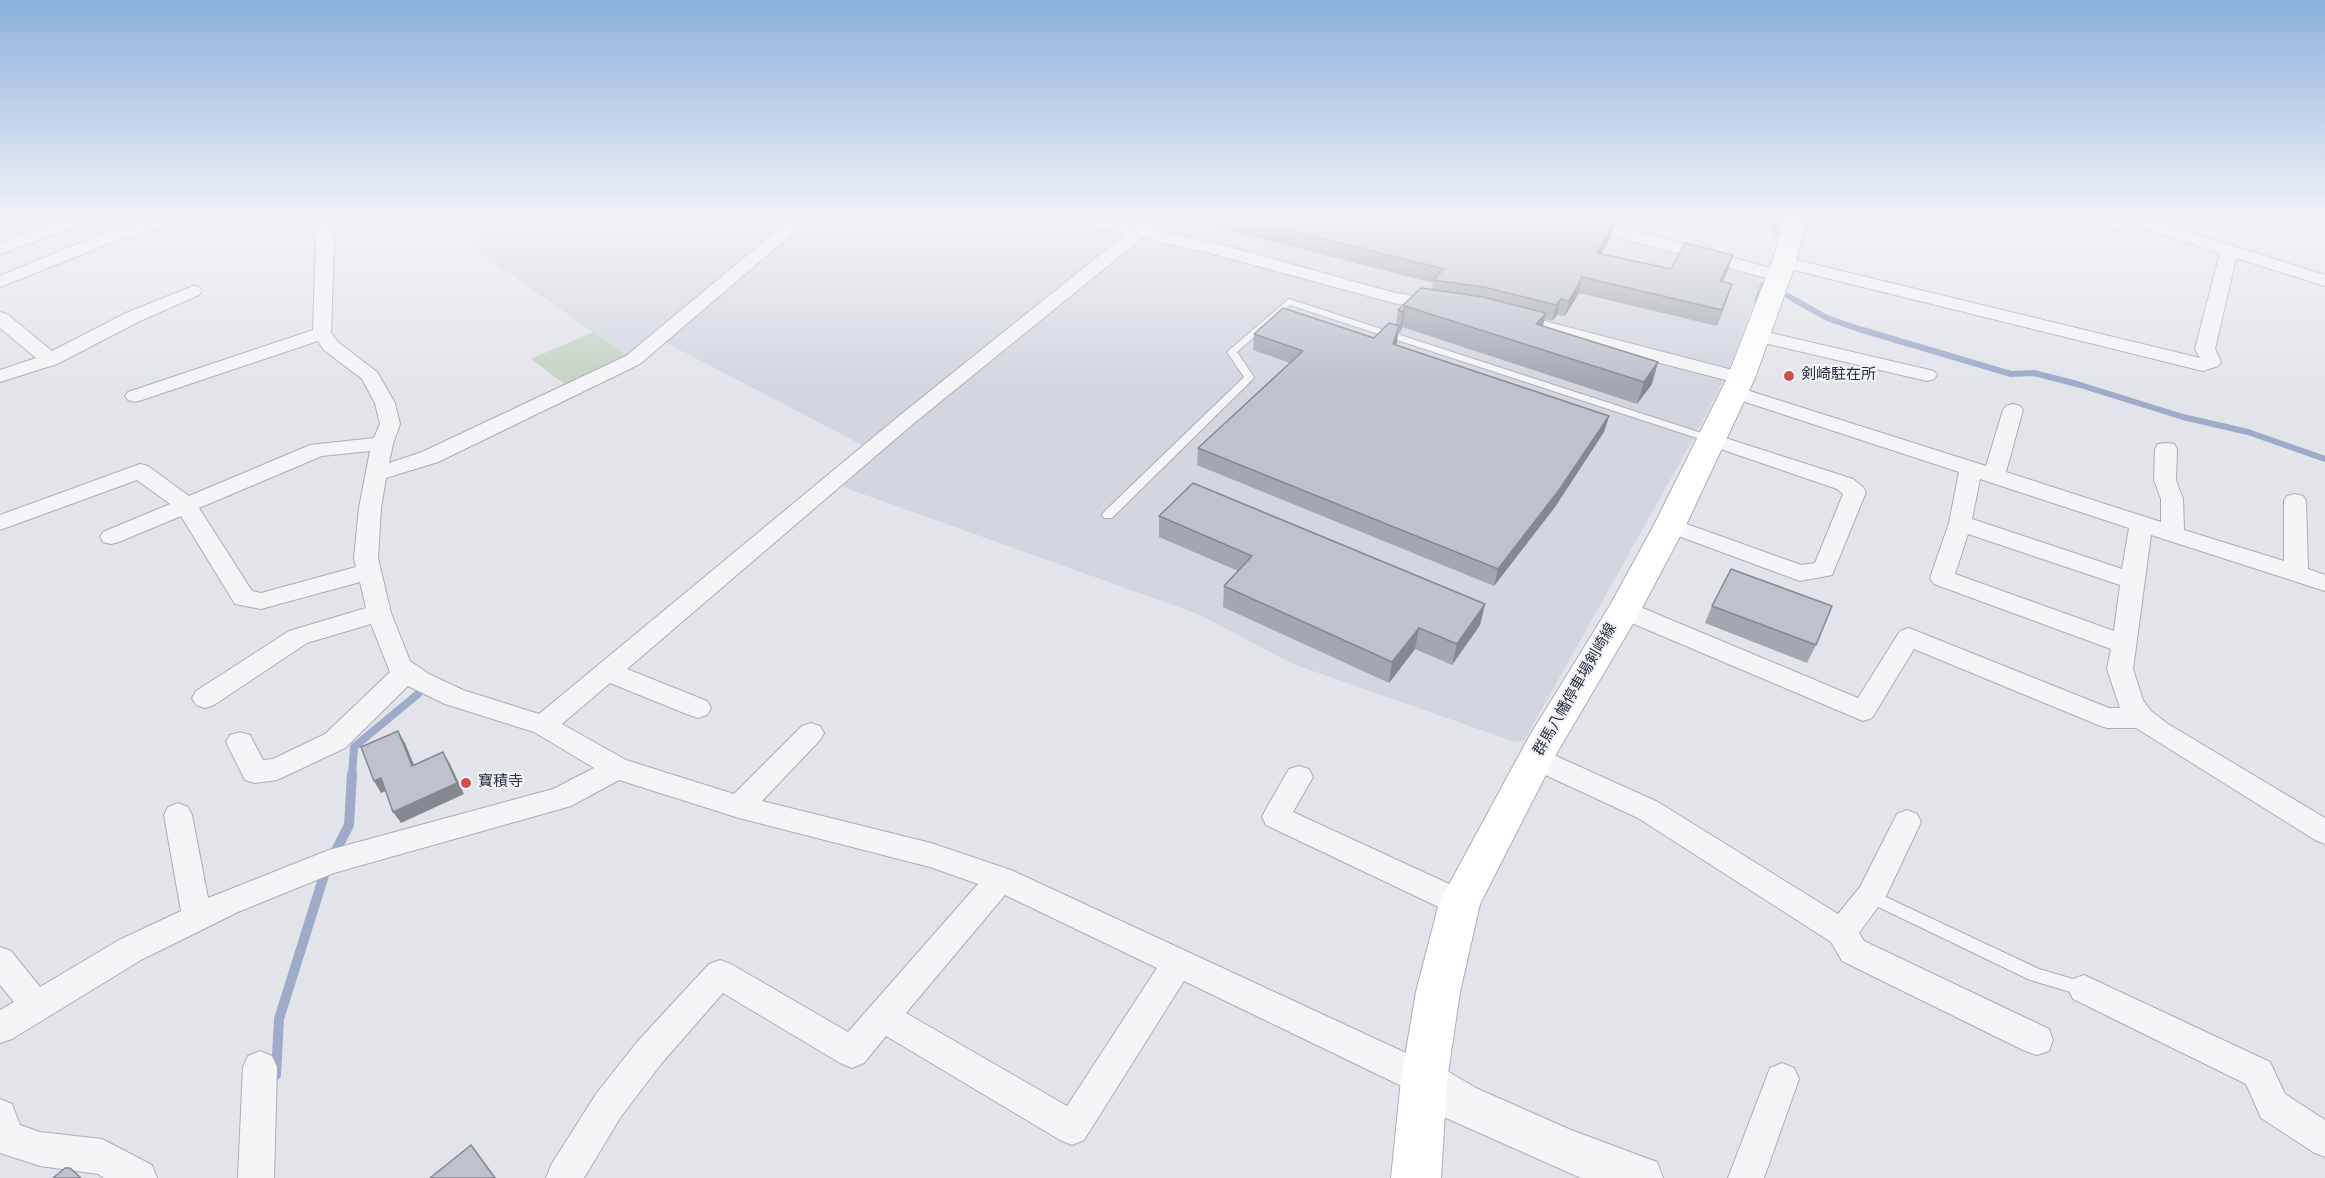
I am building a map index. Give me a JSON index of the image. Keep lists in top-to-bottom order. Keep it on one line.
{"streets":{"main road":["群馬八幡停車場剣崎線"]},"places":["剣崎駐在所","寶積寺"]}
